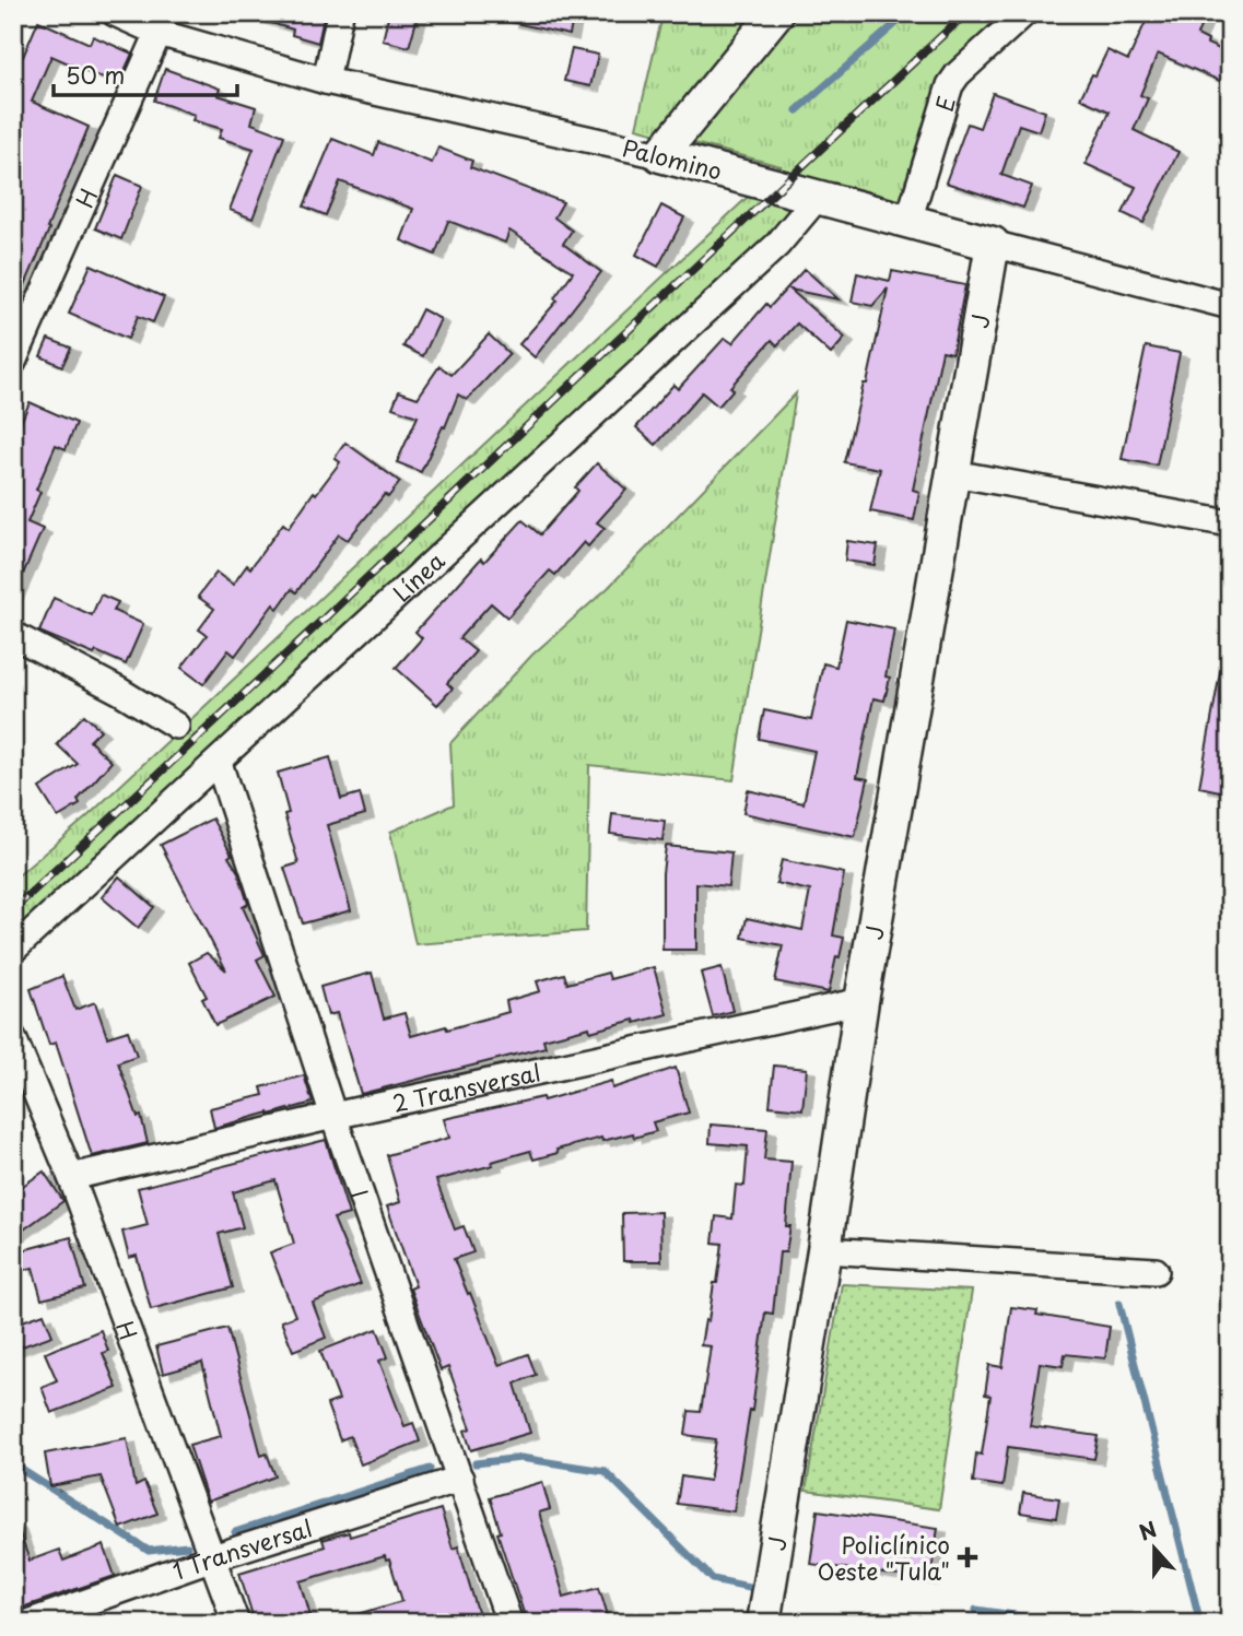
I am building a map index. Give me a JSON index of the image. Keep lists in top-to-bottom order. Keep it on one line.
{"streets":{"main road":["Palomino","J"],"street":["E","H","Línea","2 Transversal","I","1 Transversal"]},"crossings":[["E","Palomino"],["Palomino","H"],["Palomino","J"],["Palomino","Línea"],["H","2 Transversal"],["H","1 Transversal"],["J","2 Transversal"],["Línea","I"],["2 Transversal","I"],["I","1 Transversal"]],"places":{"health":["Policlínico Oeste \"Tula\""]},"scale_bar":"50 m","north":"top"}
